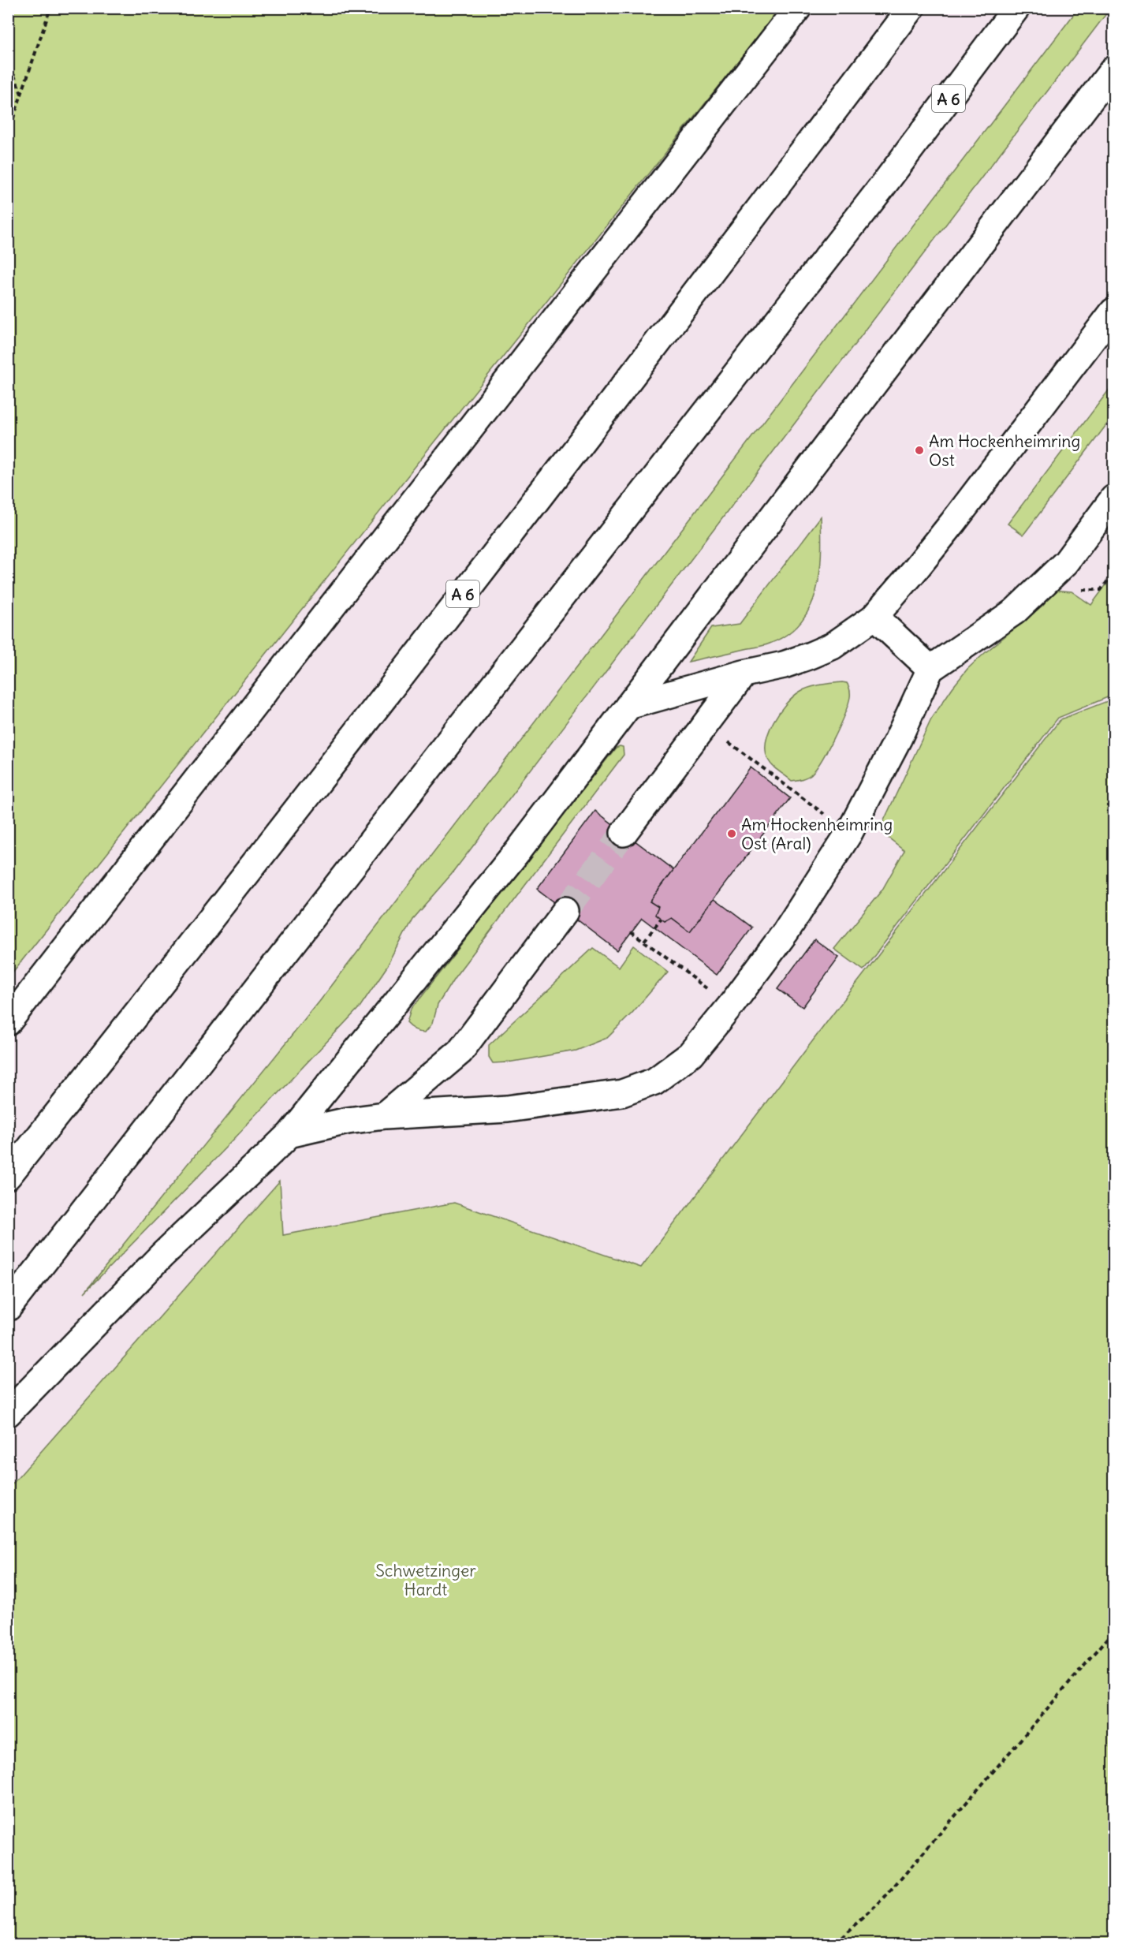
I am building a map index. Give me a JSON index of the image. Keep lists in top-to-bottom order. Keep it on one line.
{"streets":{"main road":["A 6"]},"parks":["Schwetzinger Hardt"],"places":["Am Hockenheimring Ost","Am Hockenheimring Ost (Aral)"]}
